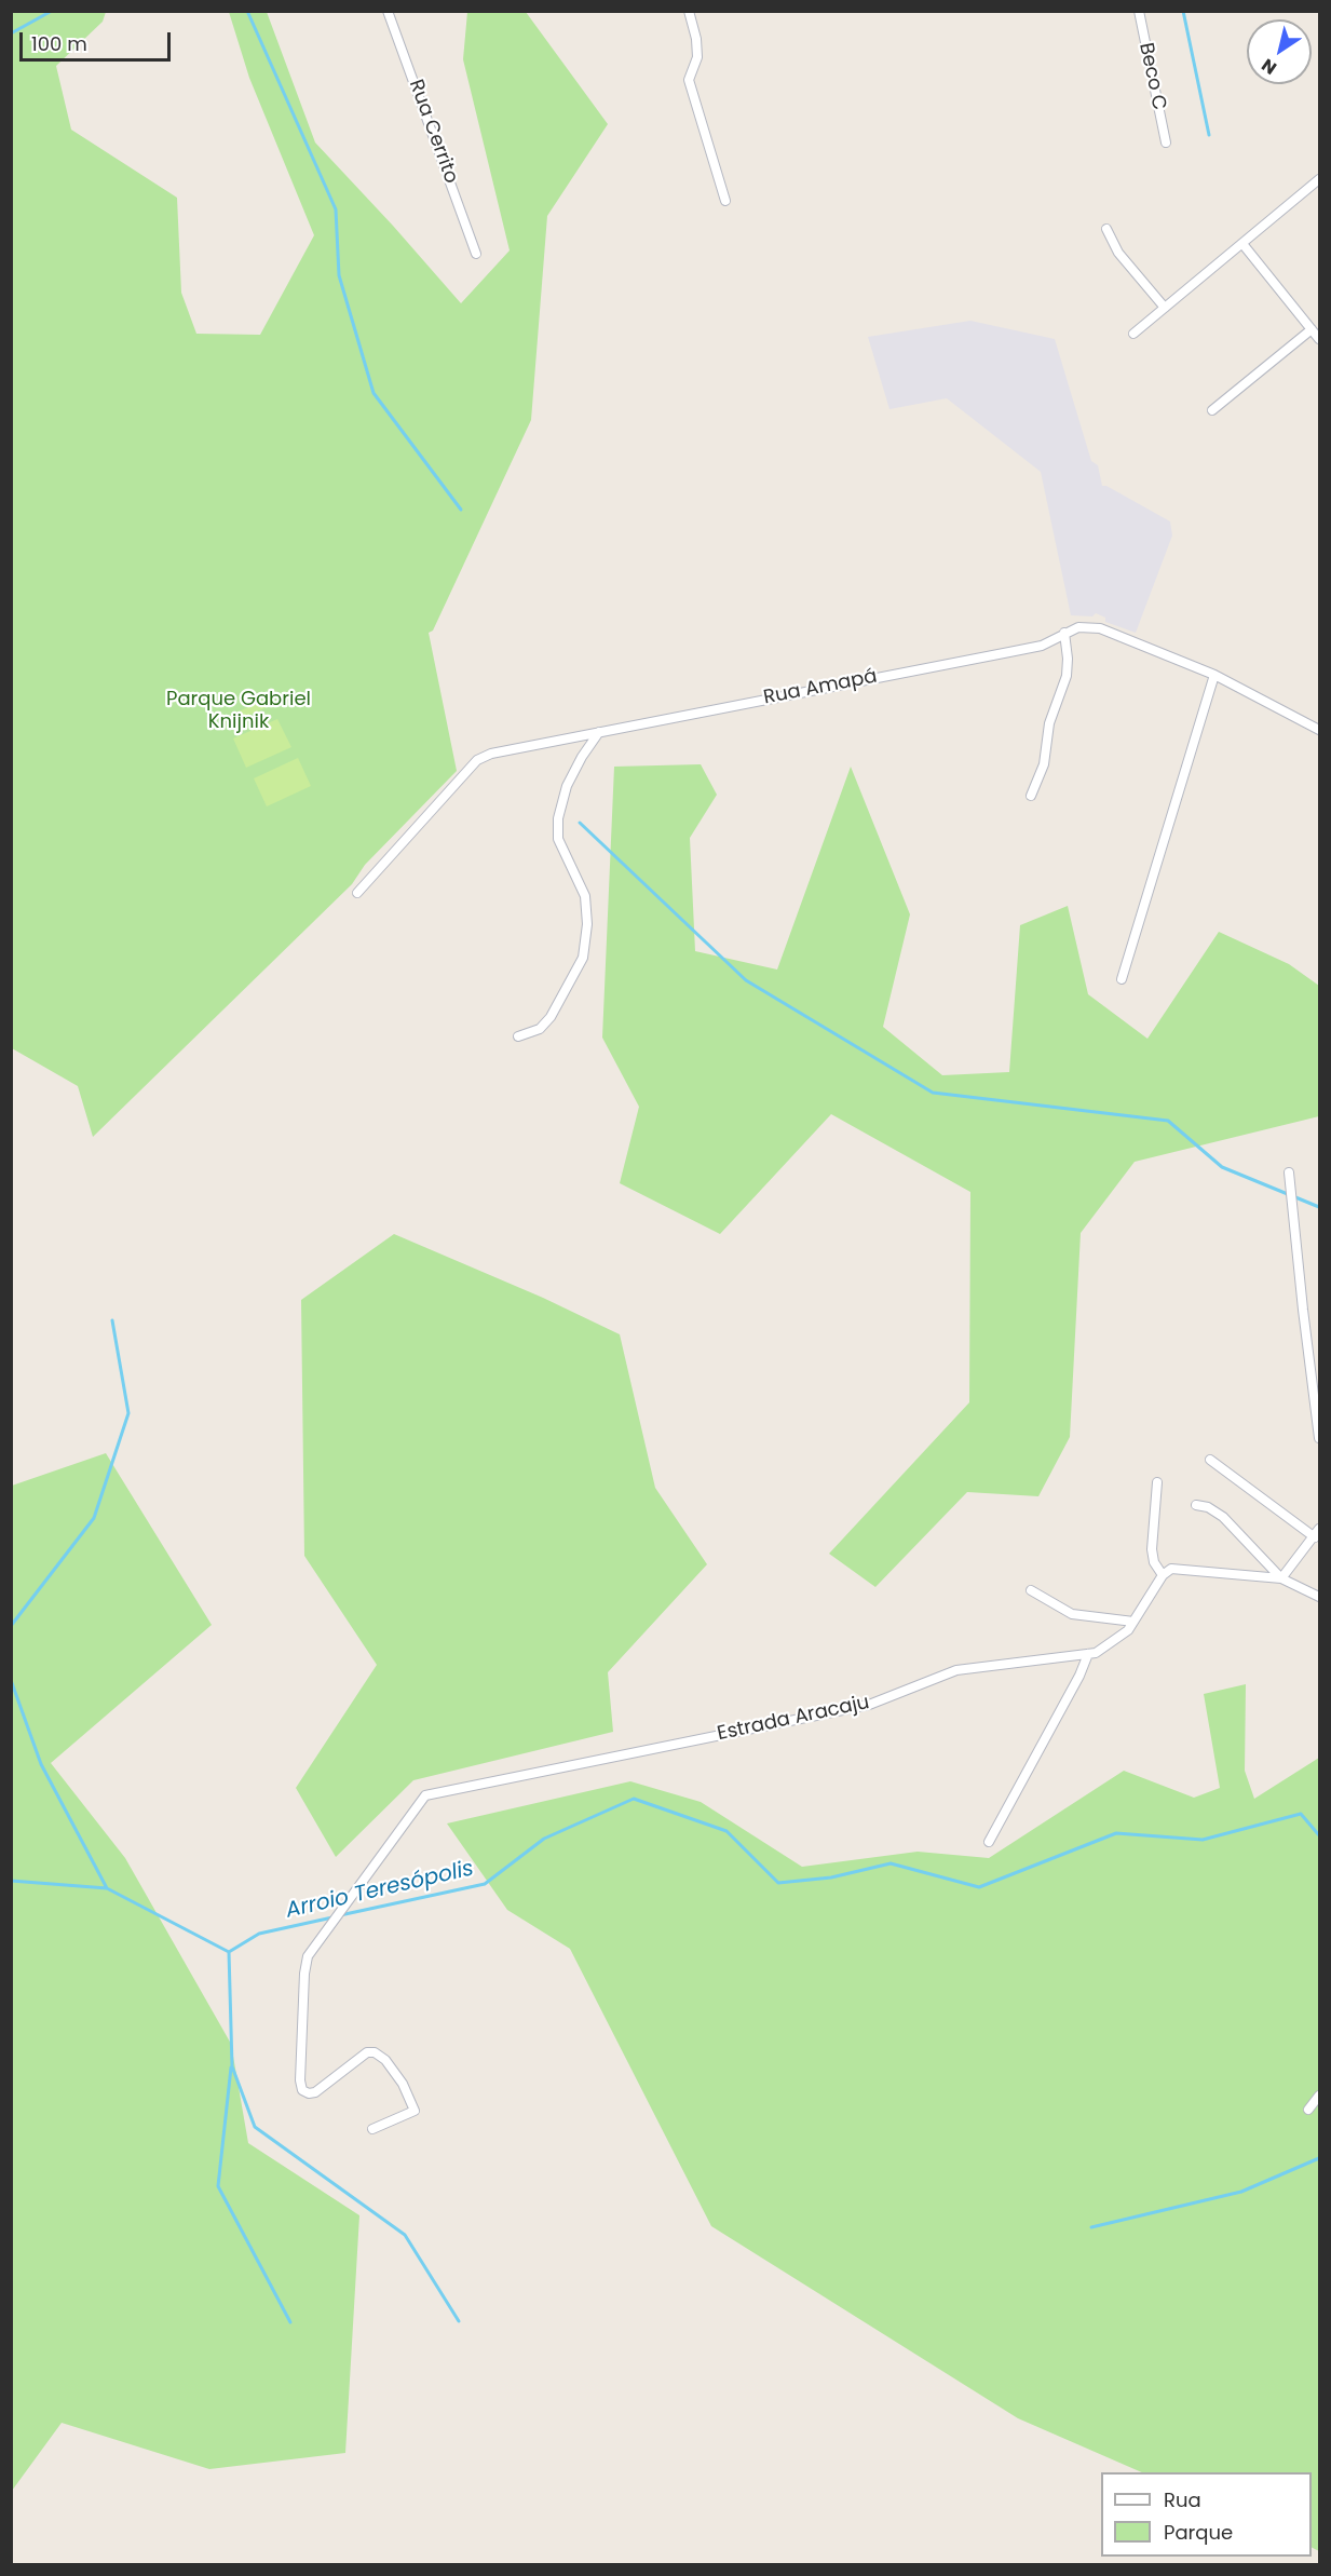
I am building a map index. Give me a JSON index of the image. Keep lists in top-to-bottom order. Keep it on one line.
{"streets":{"street":["Beco C","Rua Cerrito","Rua Amapá","Estrada Aracaju"]},"water":["Arroio Teresópolis"],"parks":["Parque Gabriel Knijnik"],"legend":["Rua","Parque"],"scale_bar":"100 m","north":"bottom left"}
